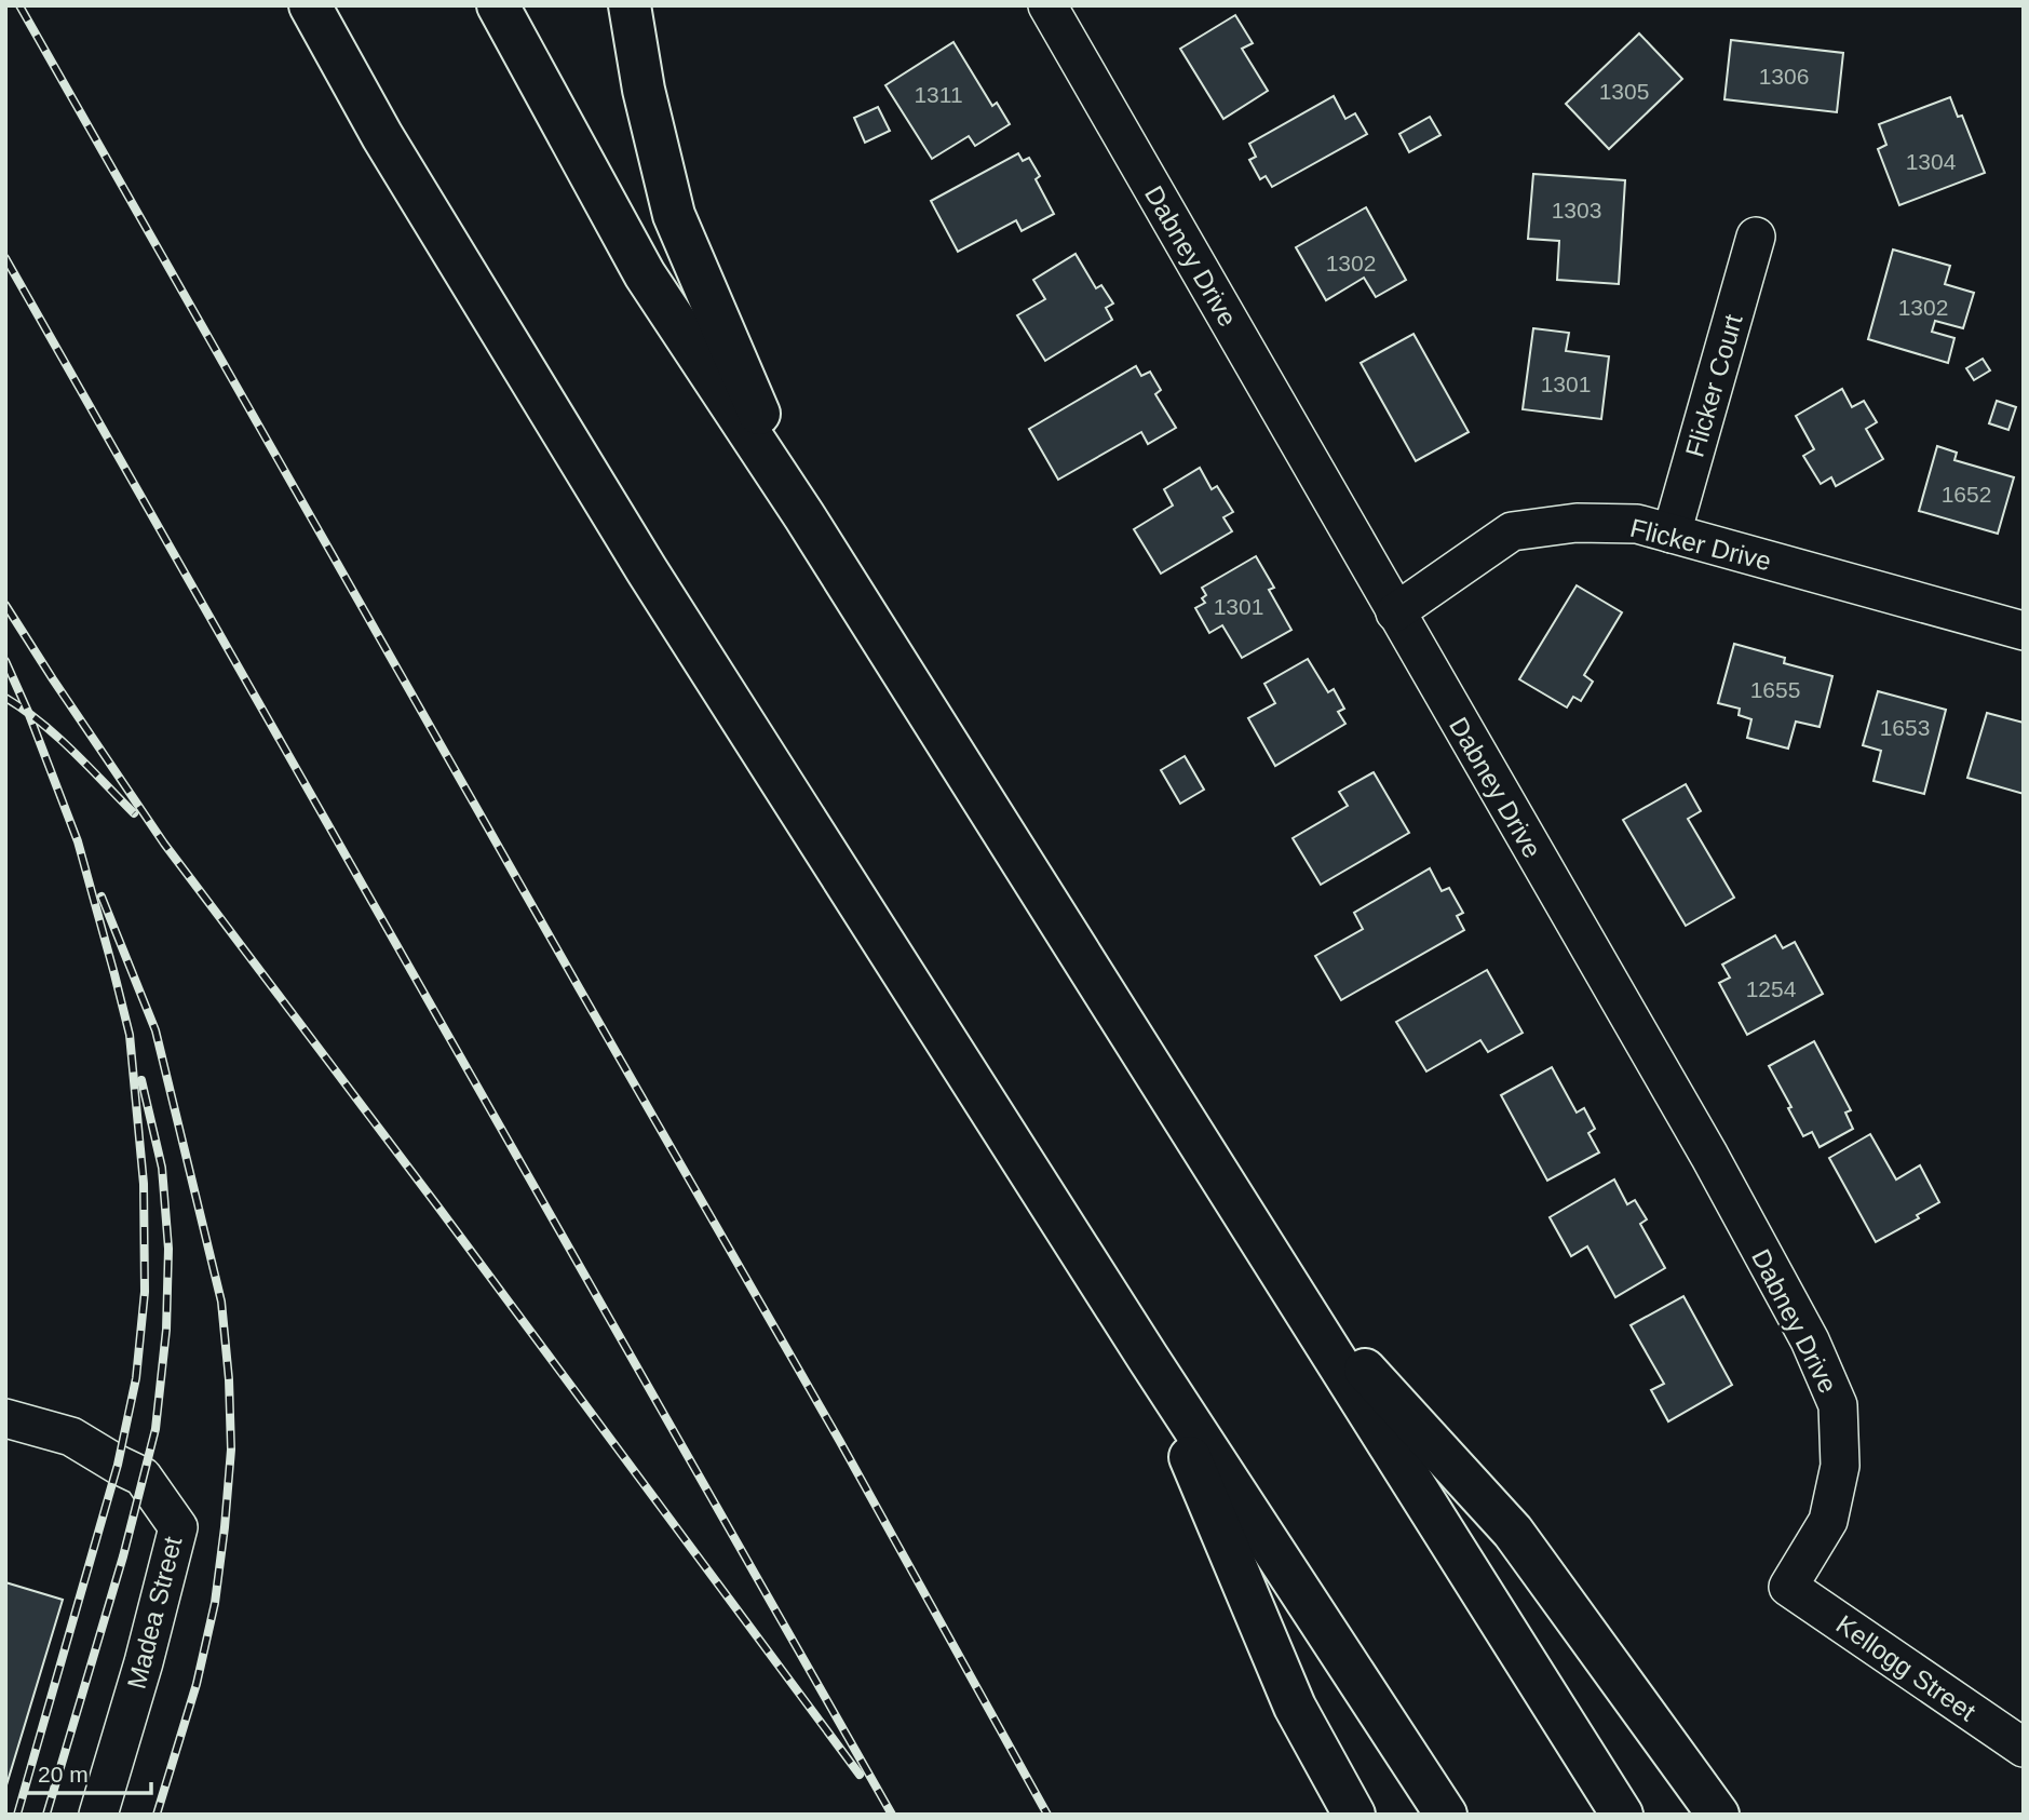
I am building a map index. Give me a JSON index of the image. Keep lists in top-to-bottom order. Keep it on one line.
{"streets":{"street":["Dabney Drive","Flicker Court","Flicker Drive","Madea Street","Kellogg Street"]},"crossings":[["Dabney Drive","Flicker Drive"],["Dabney Drive","Kellogg Street"],["Flicker Court","Flicker Drive"]],"house_numbers":["1306","1305","1311","1304","1303","1302","1302","1301","1652","1301","1655","1653","1254"],"scale_bar":"20 m"}
